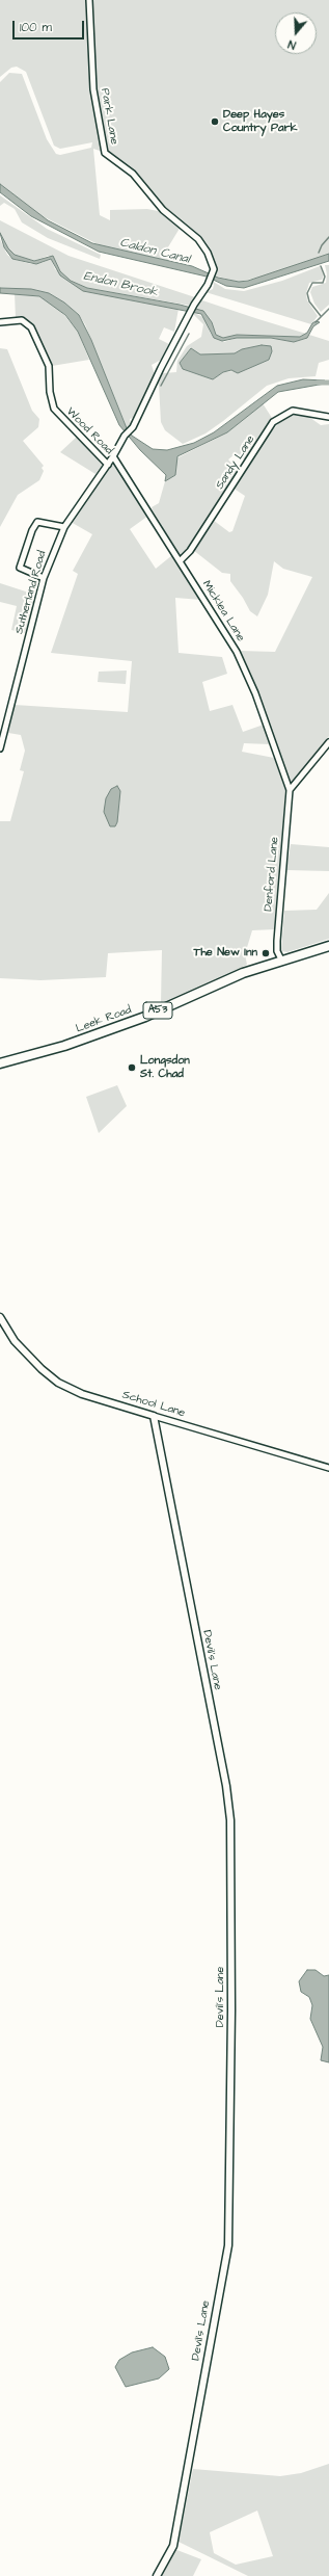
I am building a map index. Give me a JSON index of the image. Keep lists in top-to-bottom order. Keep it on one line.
{"streets":{"highway":["A53","Leek Road"],"street":["Park Lane","Wood Road","Sandy Lane","Sutherland Road","Micklea Lane","Denford Lane","School Lane","Devil's Lane"]},"crossings":[["Park Lane","Sutherland Road"],["Wood Road","Sutherland Road"],["Sandy Lane","Micklea Lane"],["Sutherland Road","Micklea Lane"],["Micklea Lane","Denford Lane"],["Denford Lane","Leek Road"],["School Lane","Devil's Lane"]],"water":["Caldon Canal","Endon Brook"],"places":["Deep Hayes Country Park","The New Inn","Longsdon St. Chad"],"scale_bar":"100 m","north":"bottom"}
